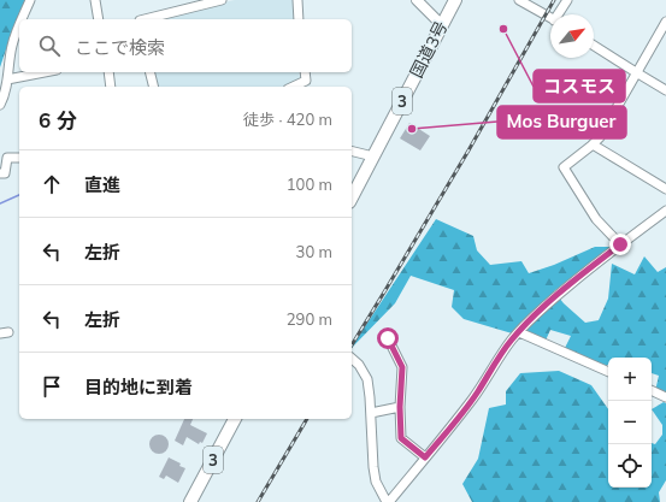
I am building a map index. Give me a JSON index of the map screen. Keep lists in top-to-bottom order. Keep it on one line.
{"streets":{"highway":["国道3号","3"]},"places":["コスモス","Mos Burguer"],"north":"top right","page":{"search":"ここで検索","heading":["6 分","徒歩 · 420 m"],"list":[["直進","100 m"],["左折","30 m"],["左折","290 m"],"目的地に到着"],"map_buttons":["+","−"]}}
